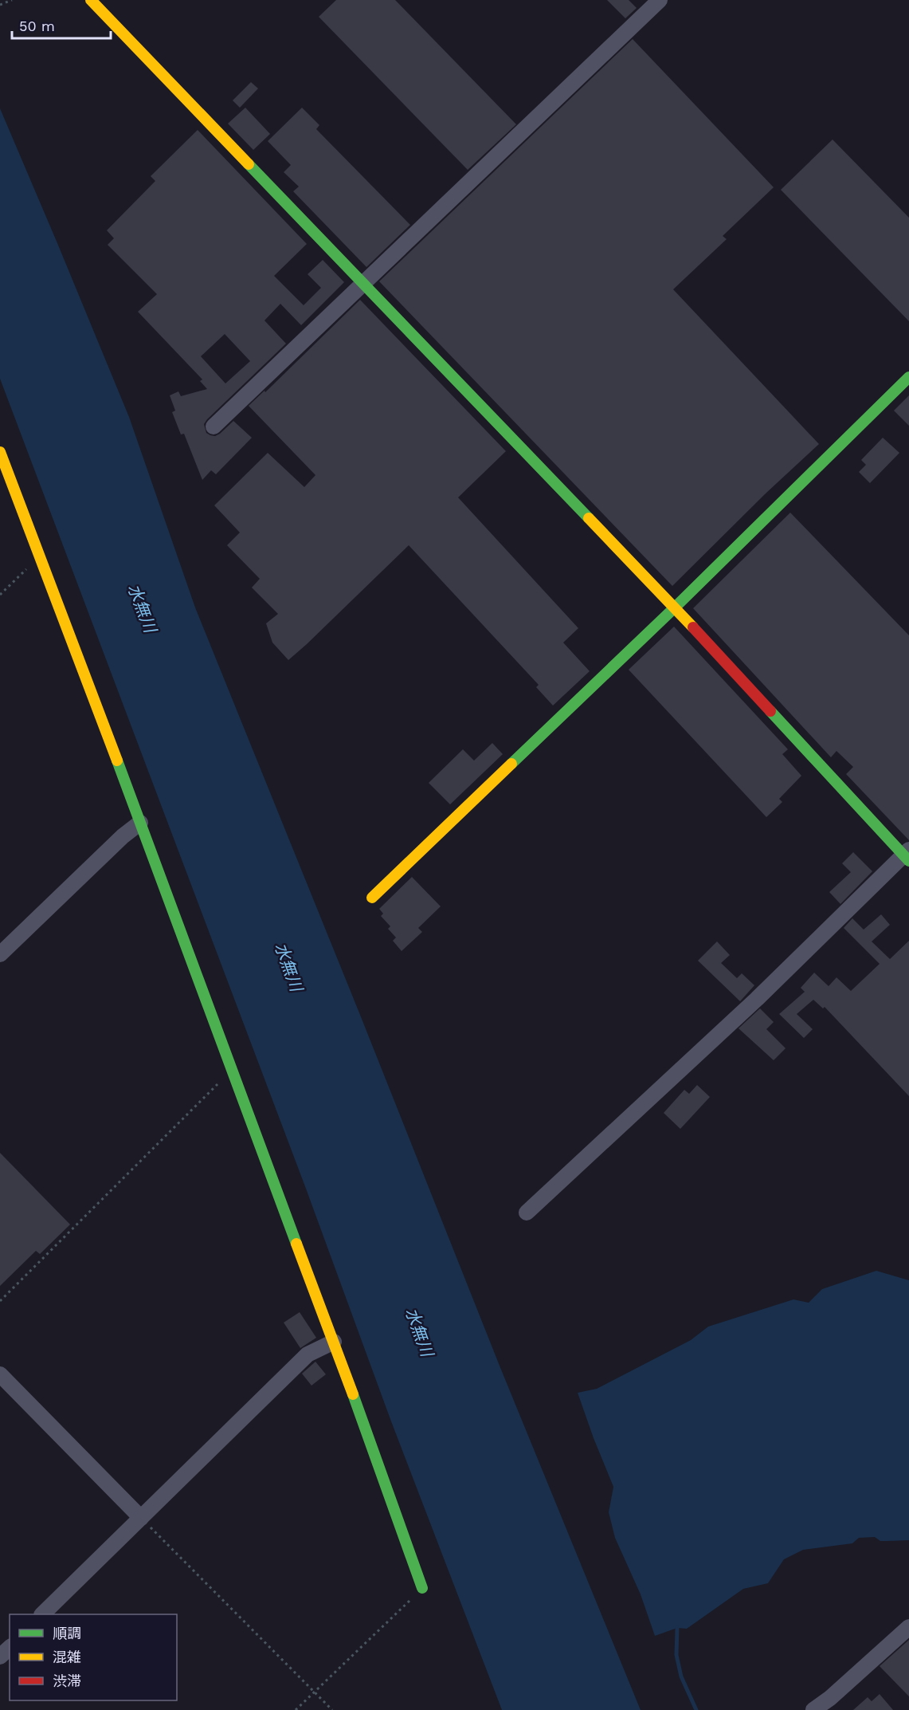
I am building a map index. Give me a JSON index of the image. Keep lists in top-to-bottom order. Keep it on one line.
{"water":["水無川"],"legend":["順調","混雑","渋滞"],"scale_bar":"50 m"}
